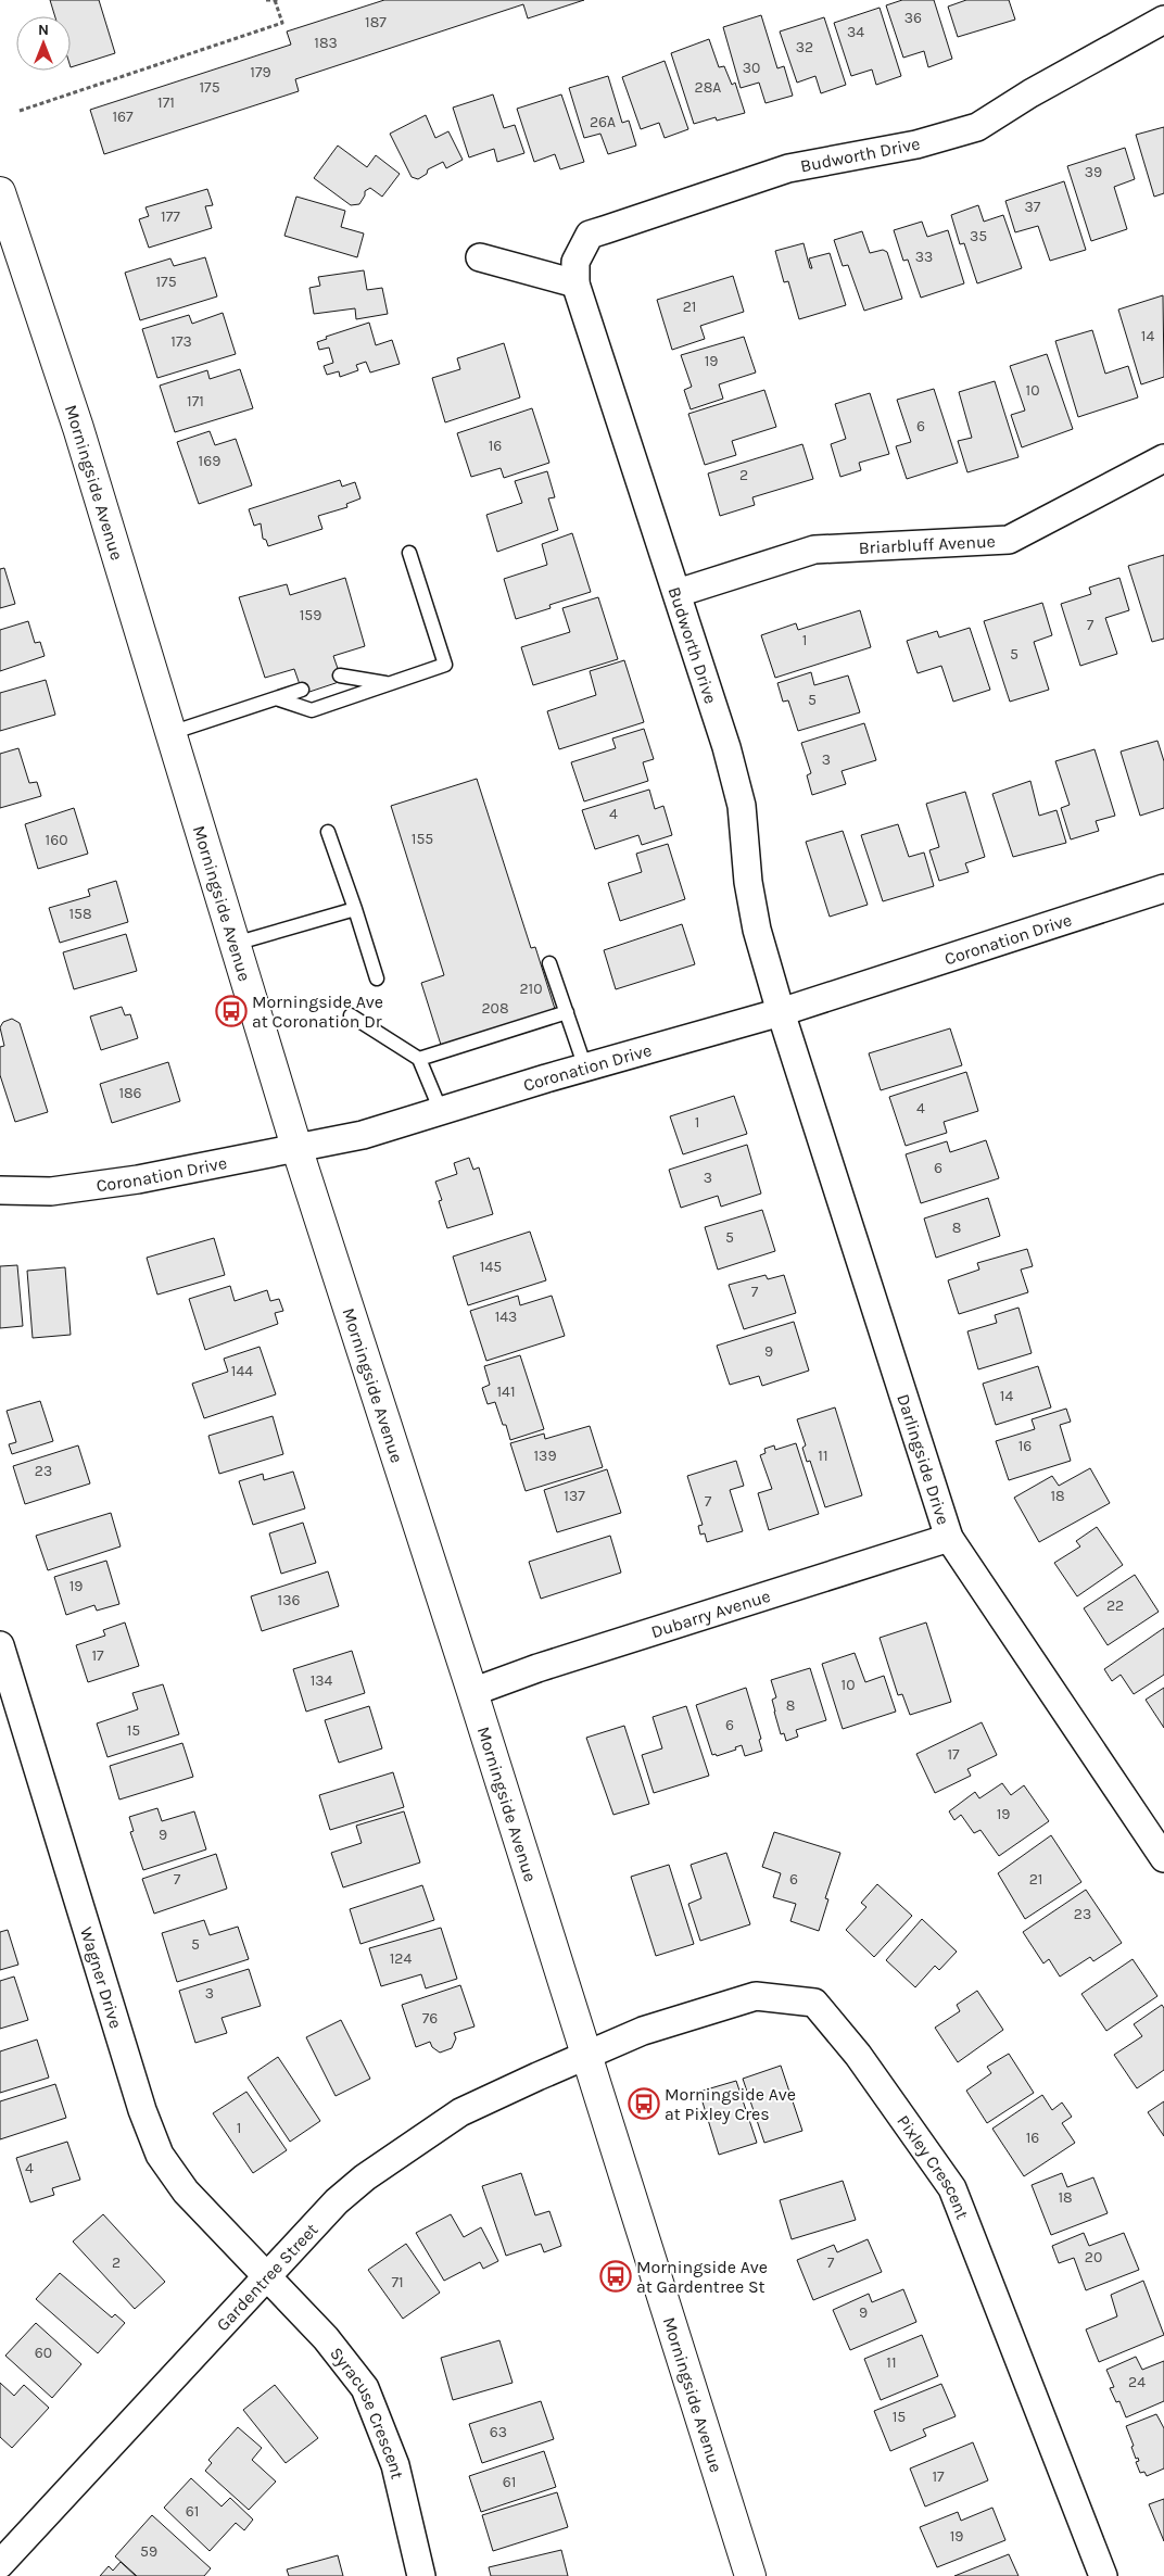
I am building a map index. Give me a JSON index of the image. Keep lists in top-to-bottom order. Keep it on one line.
{"streets":{"main road":["Morningside Avenue"],"street":["Budworth Drive","Briarbluff Avenue","Coronation Drive","Darlingside Drive","Dubarry Avenue","Wagner Drive","Pixley Crescent","Gardentree Street","Syracuse Crescent"]},"crossings":[["Budworth Drive","Briarbluff Avenue"],["Budworth Drive","Coronation Drive"],["Budworth Drive","Darlingside Drive"],["Morningside Avenue","Coronation Drive"],["Morningside Avenue","Dubarry Avenue"],["Morningside Avenue","Pixley Crescent"],["Morningside Avenue","Gardentree Street"],["Coronation Drive","Darlingside Drive"],["Darlingside Drive","Dubarry Avenue"],["Wagner Drive","Gardentree Street"],["Wagner Drive","Syracuse Crescent"],["Pixley Crescent","Gardentree Street"],["Gardentree Street","Syracuse Crescent"]],"places":{"bus stop":["Morningside Ave at Coronation Dr","Morningside Ave at Pixley Cres","Morningside Ave at Gardentree St"]},"house_numbers":["36","187","34","183","32","30","179","175","28A","171","167","26A","39","37","177","35","33","175","21","14","173","19","10","171","6","16","169","2","159","7","1","5","5","3","4","155","160","158","210","208","186","4","1","6","3","8","5","145","7","143","9","144","141","14","16","139","11","23","137","18","7","19","136","22","17","134","10","8","6","15","17","19","9","7","6","21","23","5","124","3","76","1","16","4","18","20","2","7","71","9","60","11","24","15","63","17","61","61","19","59"],"north":"top"}
